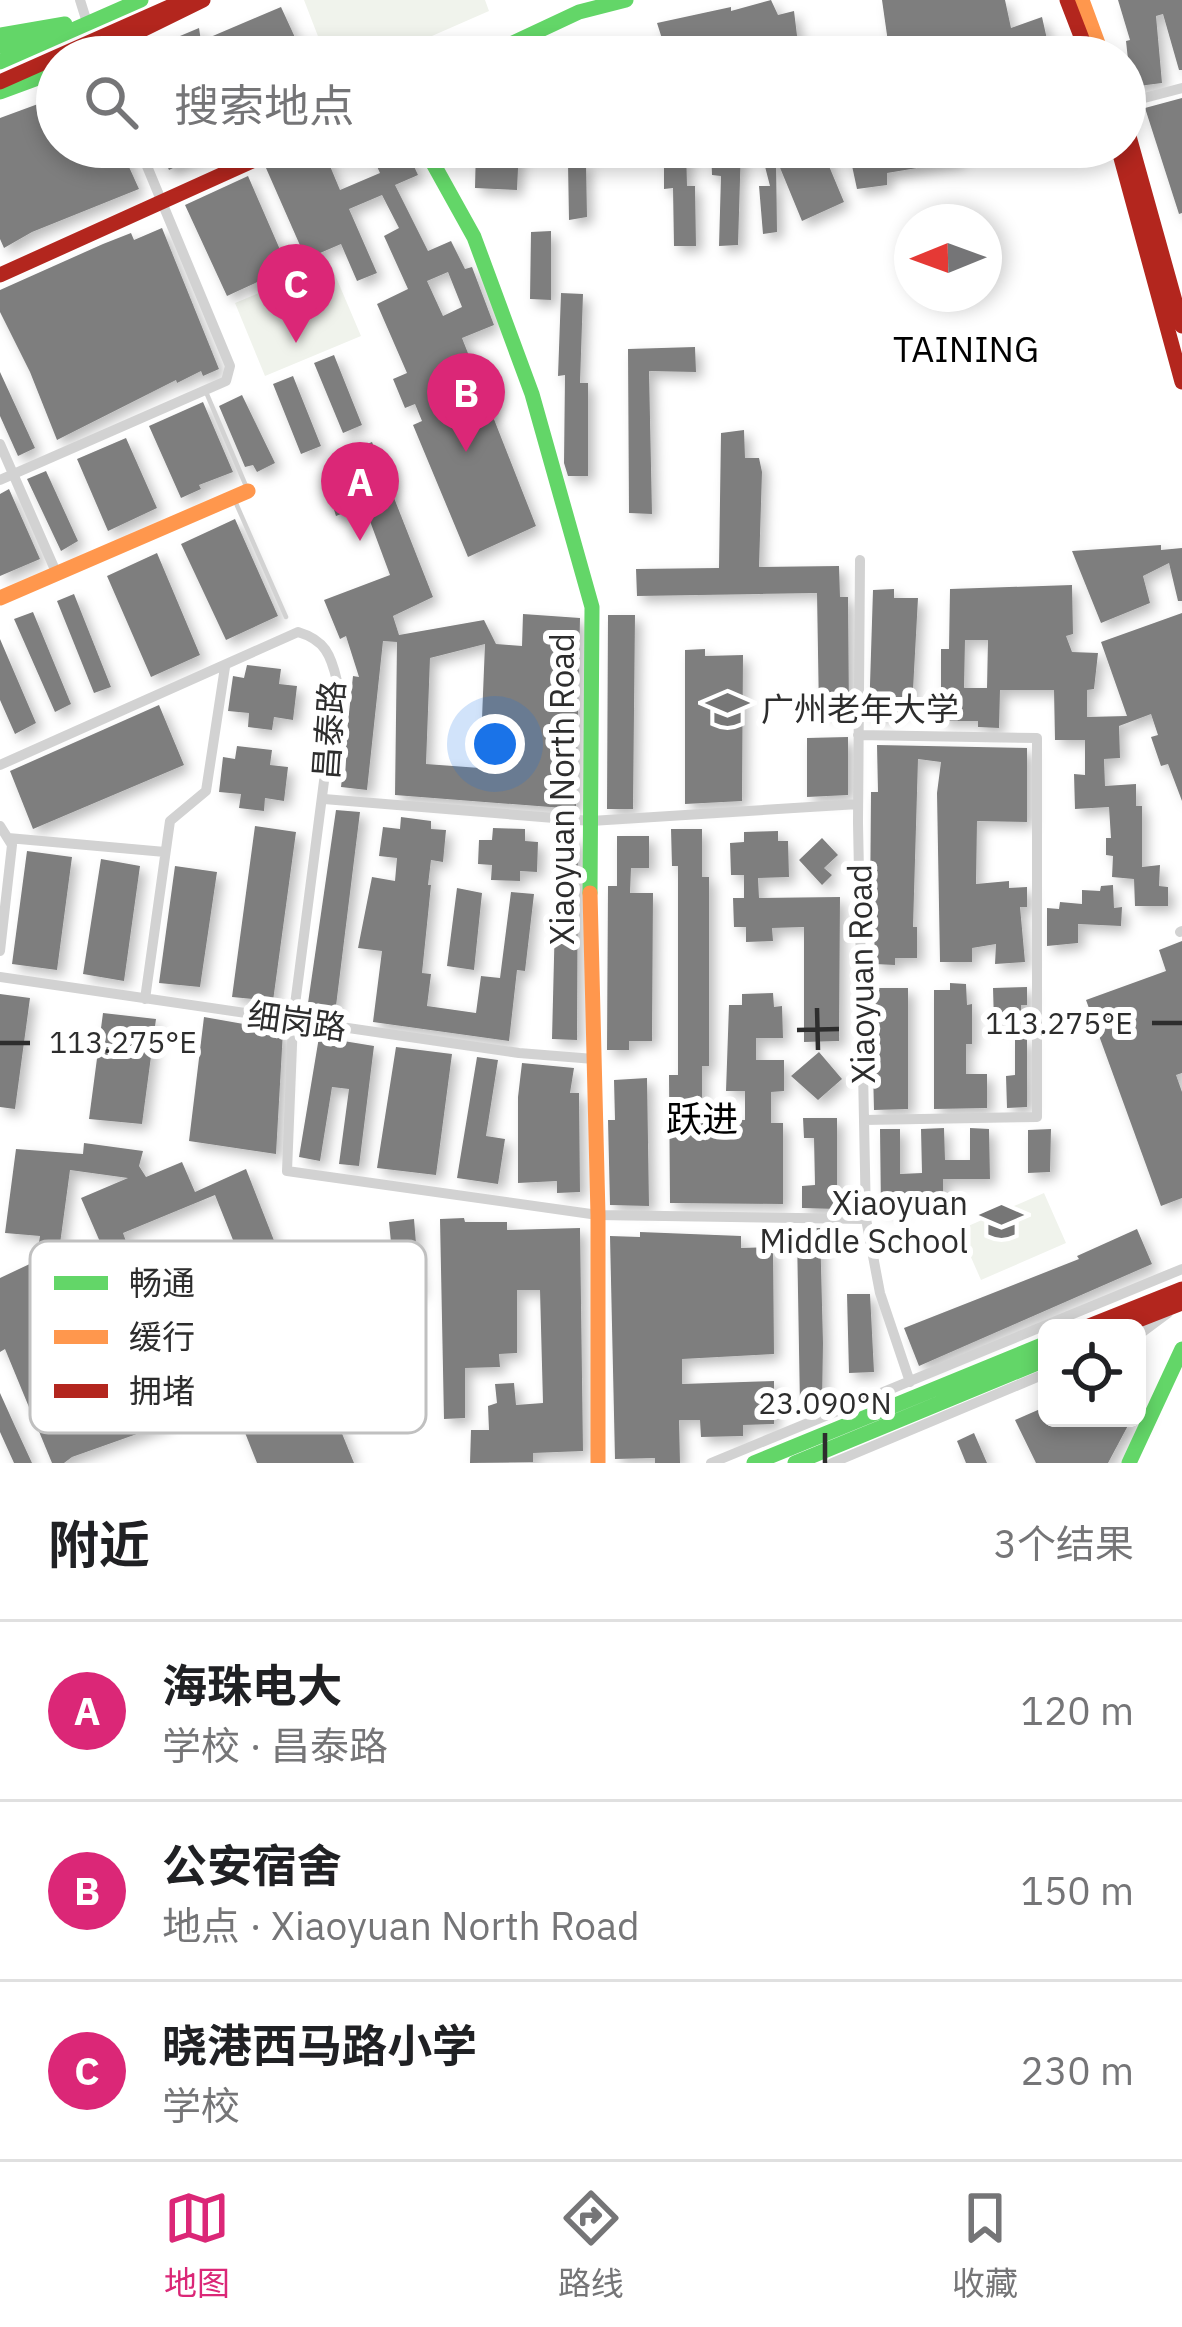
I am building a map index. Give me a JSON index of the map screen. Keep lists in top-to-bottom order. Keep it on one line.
{"streets":{"main road":["Xiaoyuan North Road"],"street":["昌泰路","Xiaoyuan Road","细岗路"]},"crossings":[["昌泰路","Xiaoyuan North Road"],["昌泰路","细岗路"],["Xiaoyuan North Road","细岗路"]],"districts":["TAINING","跃进"],"places":{"school or university":["广州老年大学","Xiaoyuan Middle School"]},"legend":["畅通","缓行","拥堵"],"north":"left","page":{"search":"搜索地点","pins":["C","B","A"],"heading":["附近","3个结果"],"list":[{"mark":"A","name":"海珠电大","note":"学校 · 昌泰路","value":"120 m"},{"mark":"B","name":"公安宿舍","note":"地点 · Xiaoyuan North Road","value":"150 m"},{"mark":"C","name":"晓港西马路小学","note":"学校","value":"230 m"}],"nav":["地图","路线","收藏"]},"coordinates":["113.275°E","23.090°N"]}
